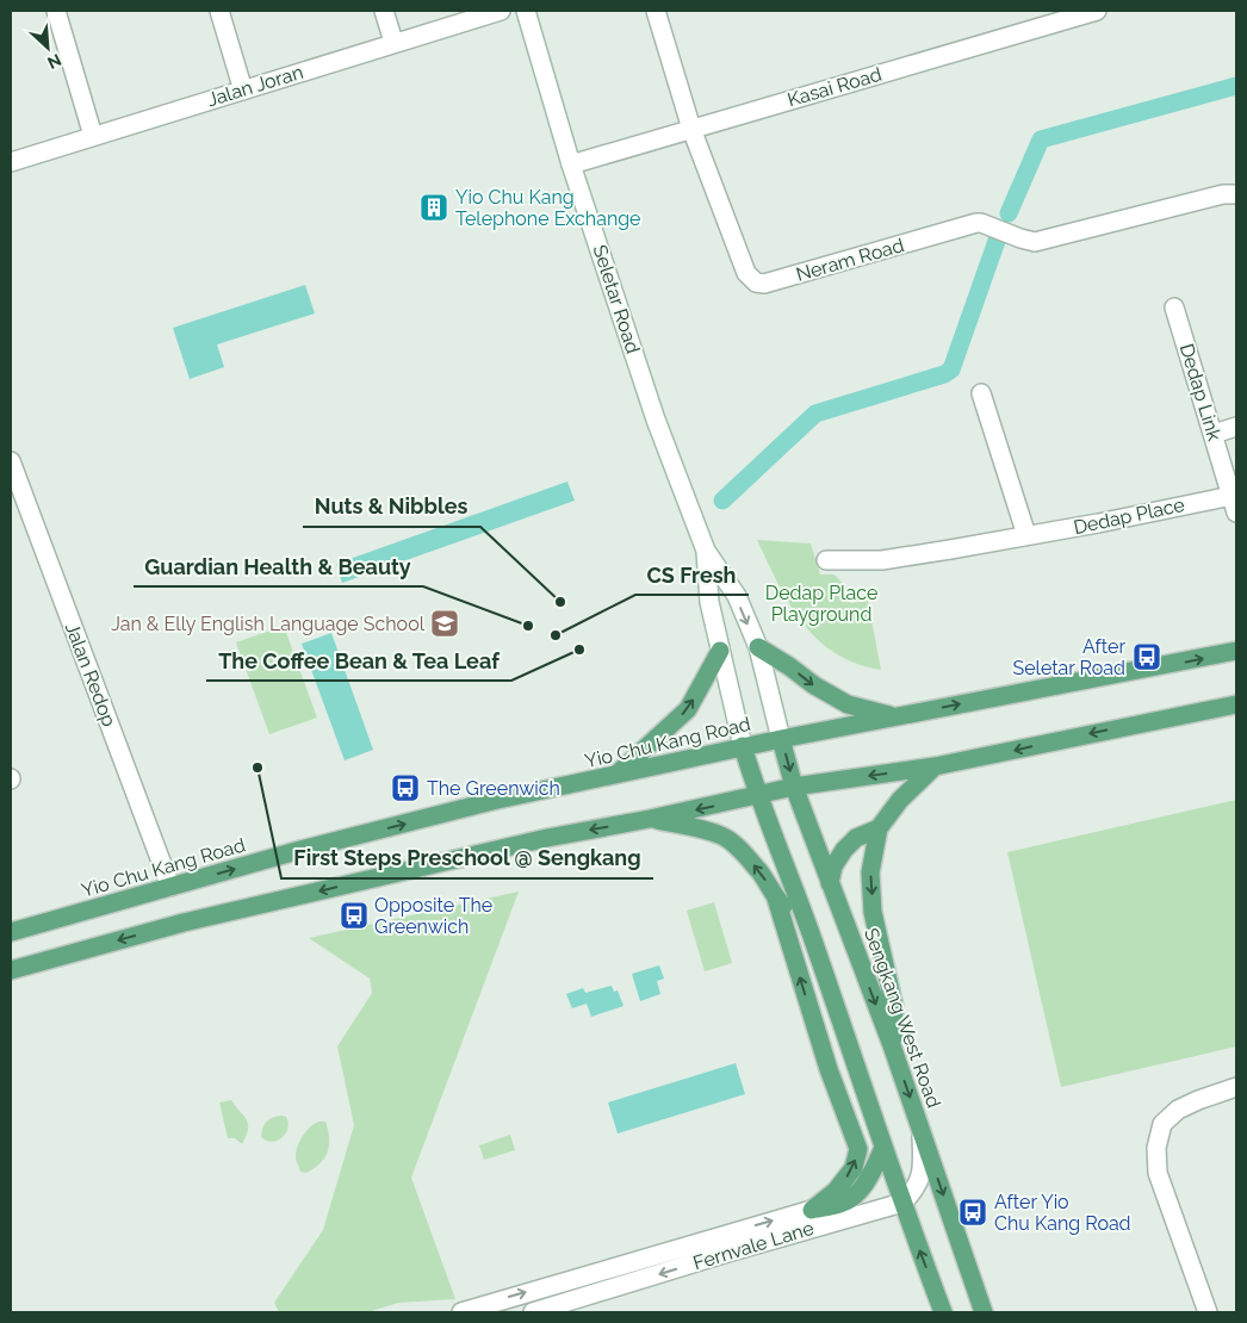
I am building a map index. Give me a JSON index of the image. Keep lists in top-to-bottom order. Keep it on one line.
{"streets":{"main road":["Yio Chu Kang Road","Sengkang West Road"],"street":["Jalan Joran","Kasai Road","Neram Road","Seletar Road","Dedap Link","Dedap Place","Jalan Redop","Fernvale Lane"]},"crossings":[["Kasai Road","Neram Road"],["Kasai Road","Seletar Road"],["Seletar Road","Yio Chu Kang Road"],["Seletar Road","Sengkang West Road"],["Dedap Link","Dedap Place"],["Jalan Redop","Yio Chu Kang Road"],["Yio Chu Kang Road","Sengkang West Road"]],"parks":["Dedap Place Playground"],"places":{"building":["Yio Chu Kang Telephone Exchange"],"other":["Nuts & Nibbles","Guardian Health & Beauty","CS Fresh","The Coffee Bean & Tea Leaf","First Steps Preschool @ Sengkang"],"school or university":["Jan & Elly English Language School"],"bus stop":["After Seletar Road","The Greenwich","Opposite The Greenwich","After Yio Chu Kang Road"]},"north":"bottom right"}
